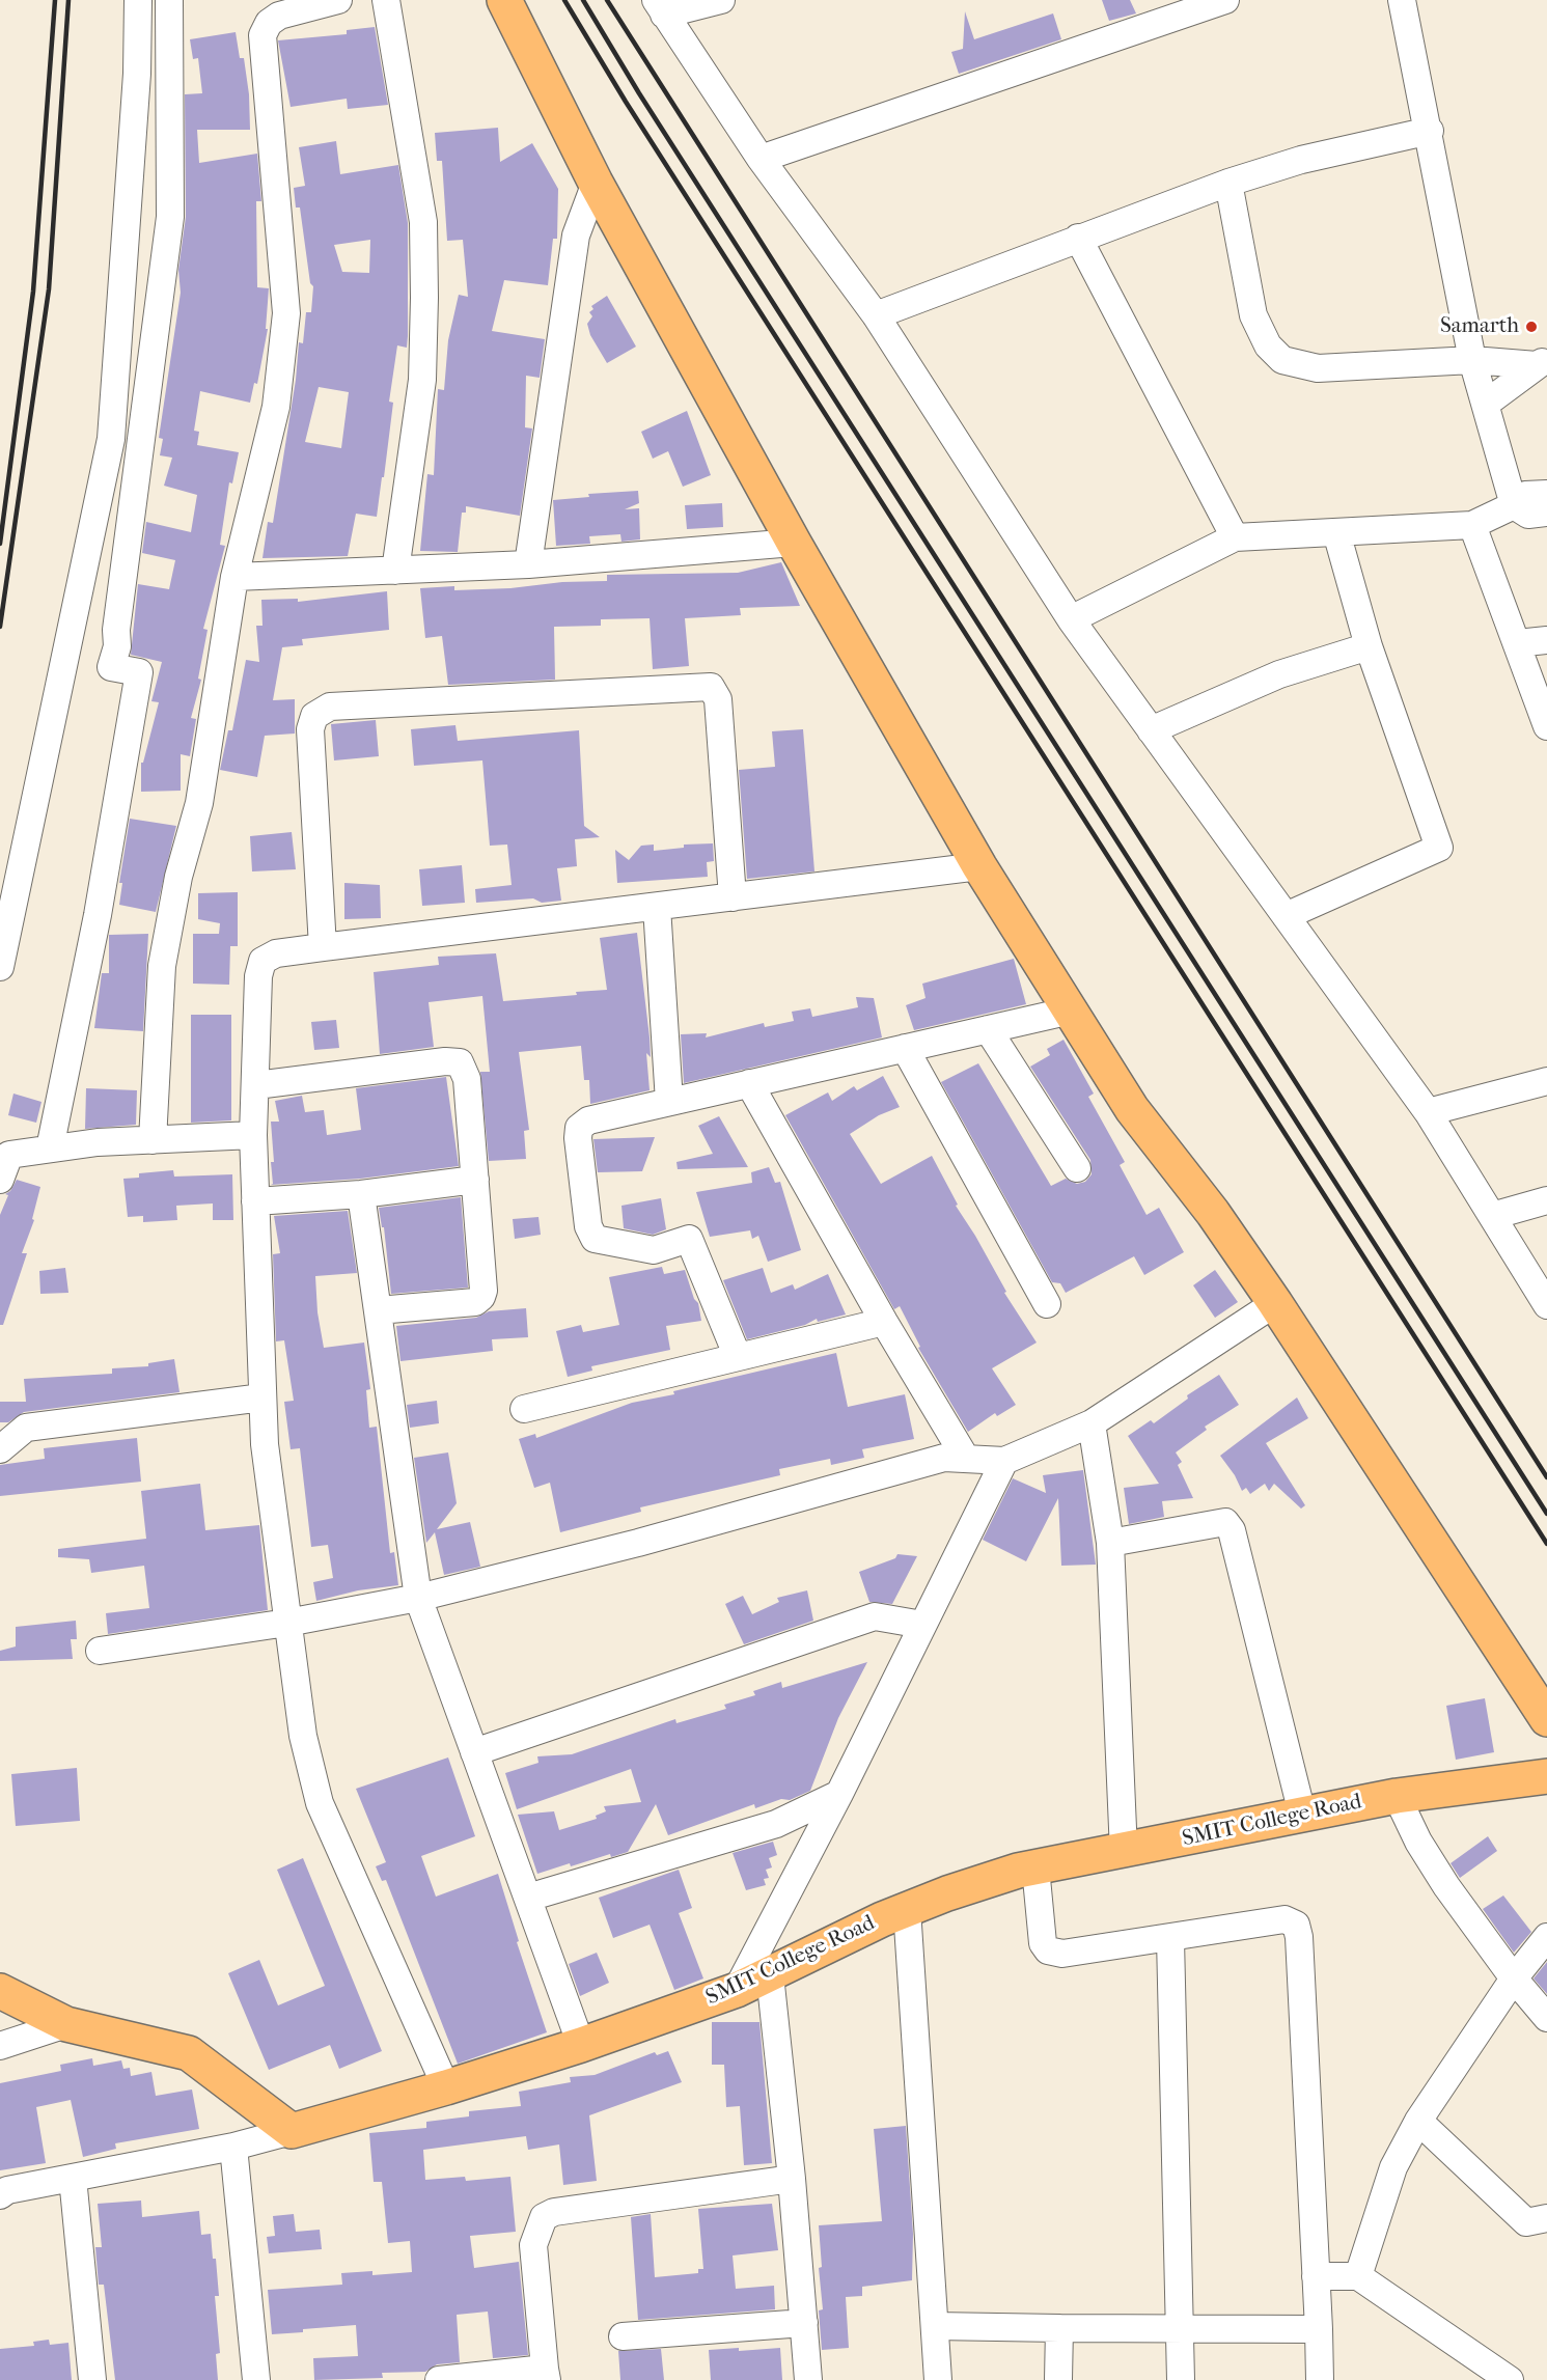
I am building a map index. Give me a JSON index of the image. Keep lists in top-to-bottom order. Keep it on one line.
{"streets":{"main road":["SMIT College Road"]},"places":["Samarth"]}
